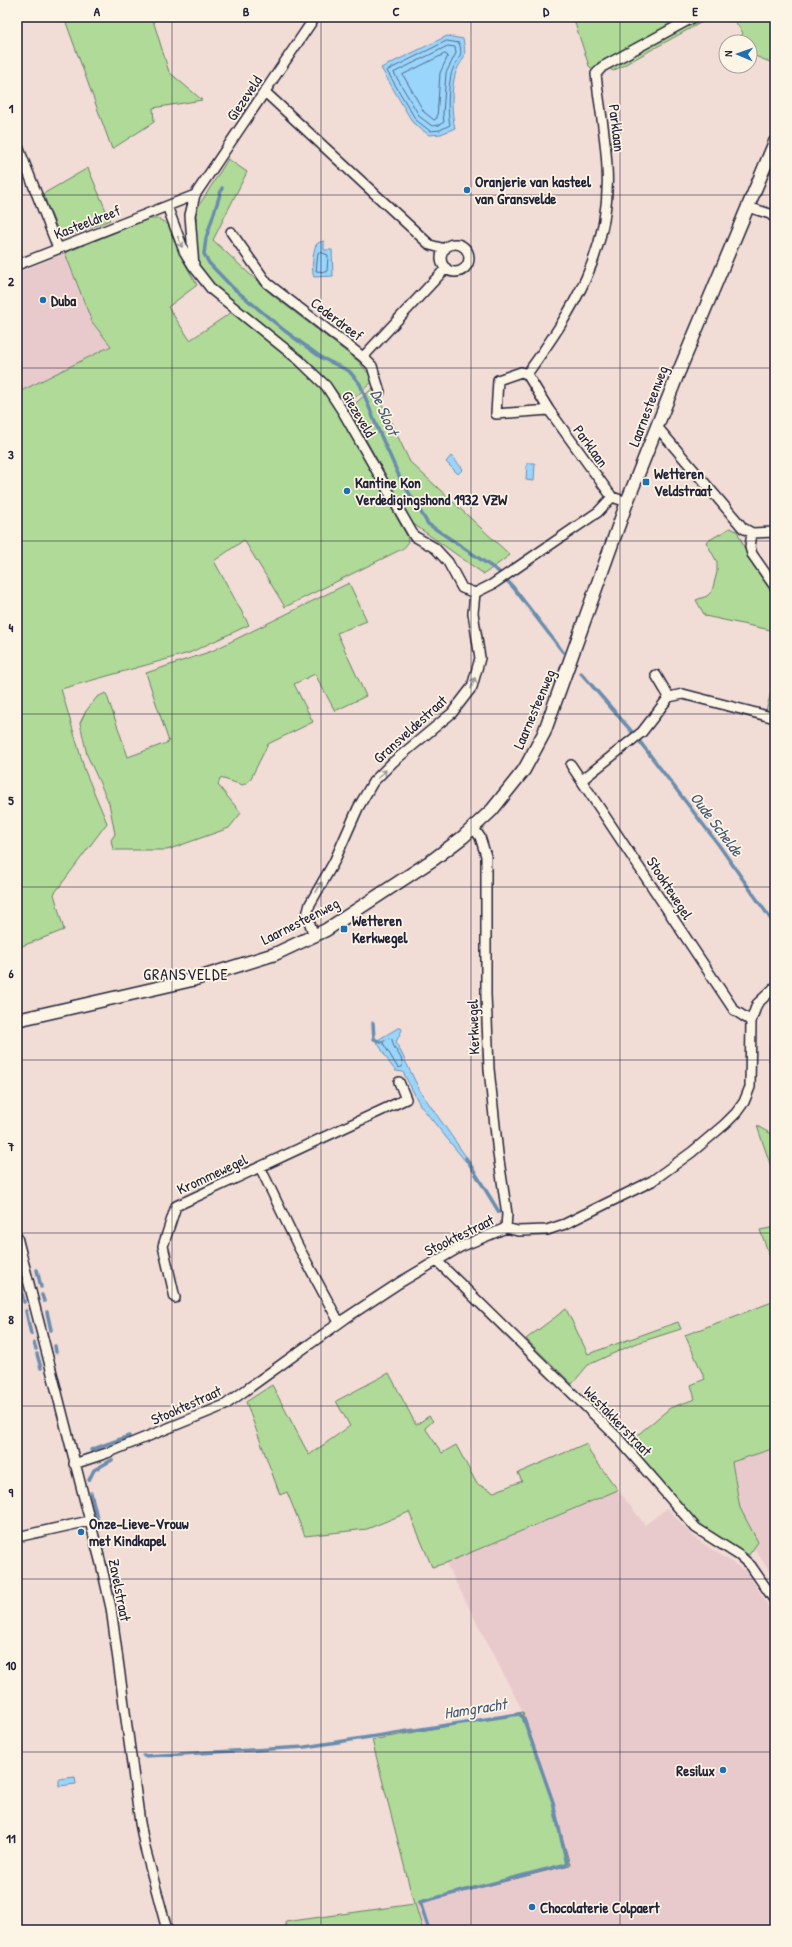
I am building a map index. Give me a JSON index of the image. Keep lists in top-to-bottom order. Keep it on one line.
{"streets":{"street":["Giezeveld","Parklaan","Kasteeldreef","Cederdreef","Laarnesteenweg","Gransveldestraat","Stooktewegel","Kerkwegel","Krommewegel","Stooktestraat","Westakkerstraat","Zavelstraat"]},"crossings":[["Giezeveld","Kasteeldreef"],["Giezeveld","Cederdreef"],["Giezeveld","Gransveldestraat"],["Laarnesteenweg","Gransveldestraat"],["Laarnesteenweg","Kerkwegel"],["Stooktewegel","Stooktestraat"],["Kerkwegel","Stooktestraat"],["Krommewegel","Stooktestraat"],["Stooktestraat","Westakkerstraat"],["Stooktestraat","Zavelstraat"]],"one_way":["Gransveldestraat"],"districts":["GRANSVELDE"],"water":["De Sloot","Oude Schelde","Hamgracht"],"places":{"other":["Oranjerie van kasteel van Gransvelde","Duba","Kantine Kon Verdedigingshond 1932 VZW","Onze-Lieve-Vrouw met Kindkapel","Resilux","Chocolaterie Colpaert"],"transit":["Wetteren Veldstraat","Wetteren Kerkwegel"]},"north":"left","grid":{"columns":["A","B","C","D","E"],"rows":["1","2","3","4","5","6","7","8","9","10","11"]}}
